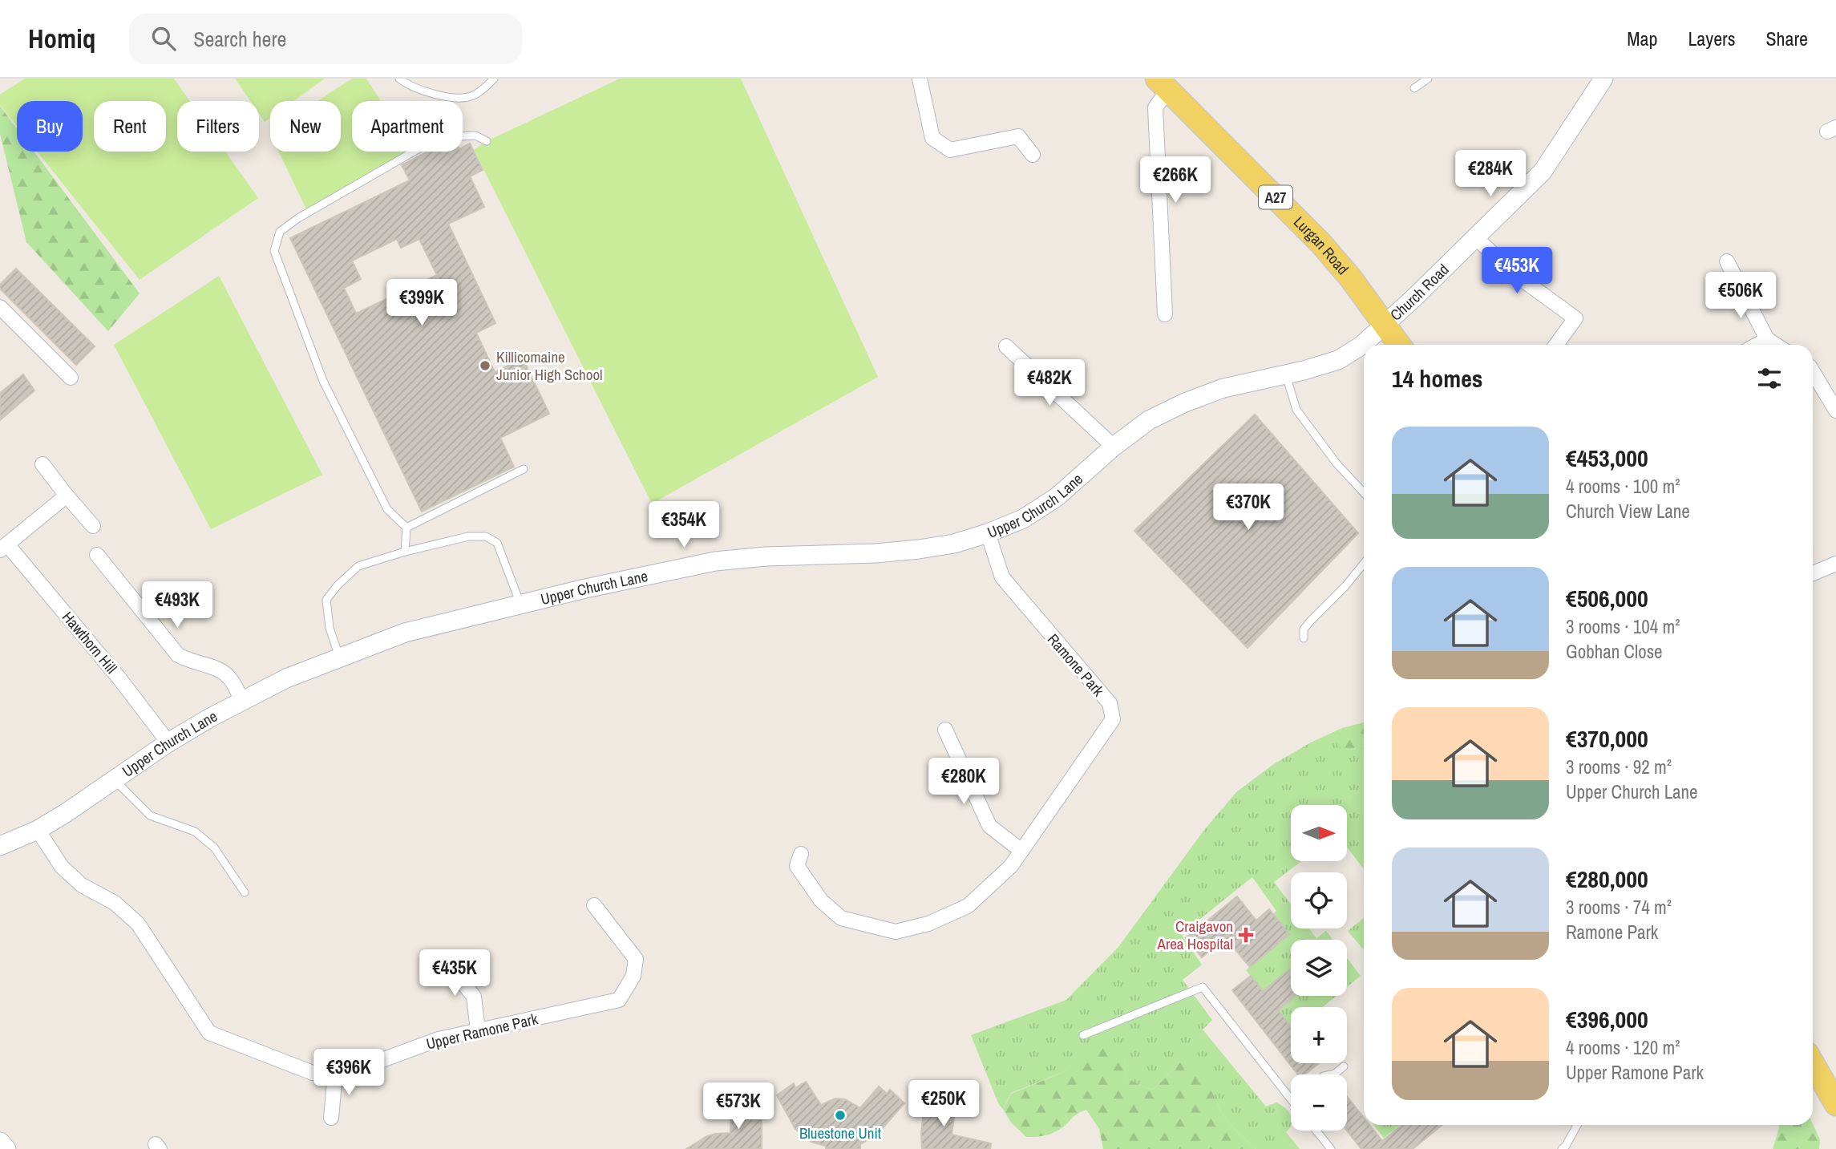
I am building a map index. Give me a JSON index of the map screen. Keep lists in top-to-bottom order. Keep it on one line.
{"streets":{"main road":["A27","Lurgan Road"],"street":["Church Road","Upper Church Lane","Hawthorn Hill","Ramone Park","Upper Ramone Park"]},"crossings":[["Lurgan Road","Church Road"],["Lurgan Road","Upper Church Lane"],["Church Road","Upper Church Lane"],["Upper Church Lane","Hawthorn Hill"],["Upper Church Lane","Ramone Park"],["Upper Church Lane","Upper Ramone Park"]],"places":{"other":["Killicomaine Junior High School","Bluestone Unit"],"health":["Craigavon Area Hospital"]},"north":"right","page":{"header":"Homiq","search":"Search here","nav":["Map","Layers","Share"],"chip":["Buy","Rent","Filters","New","Apartment"],"price":["€284K","€266K","€453K","€506K","€399K","€482K","€370K","€354K","€493K","€280K","€435K","€396K","€250K","€573K"],"heading":"14 homes","list":[{"name":"€453,000","note":"4 rooms · 100 m² · Church View Lane"},{"name":"€506,000","note":"3 rooms · 104 m² · Gobhan Close"},{"name":"€370,000","note":"3 rooms · 92 m² · Upper Church Lane"},{"name":"€280,000","note":"3 rooms · 74 m² · Ramone Park"},{"name":"€396,000","note":"4 rooms · 120 m² · Upper Ramone Park"}],"map_buttons":["+","−"]}}
